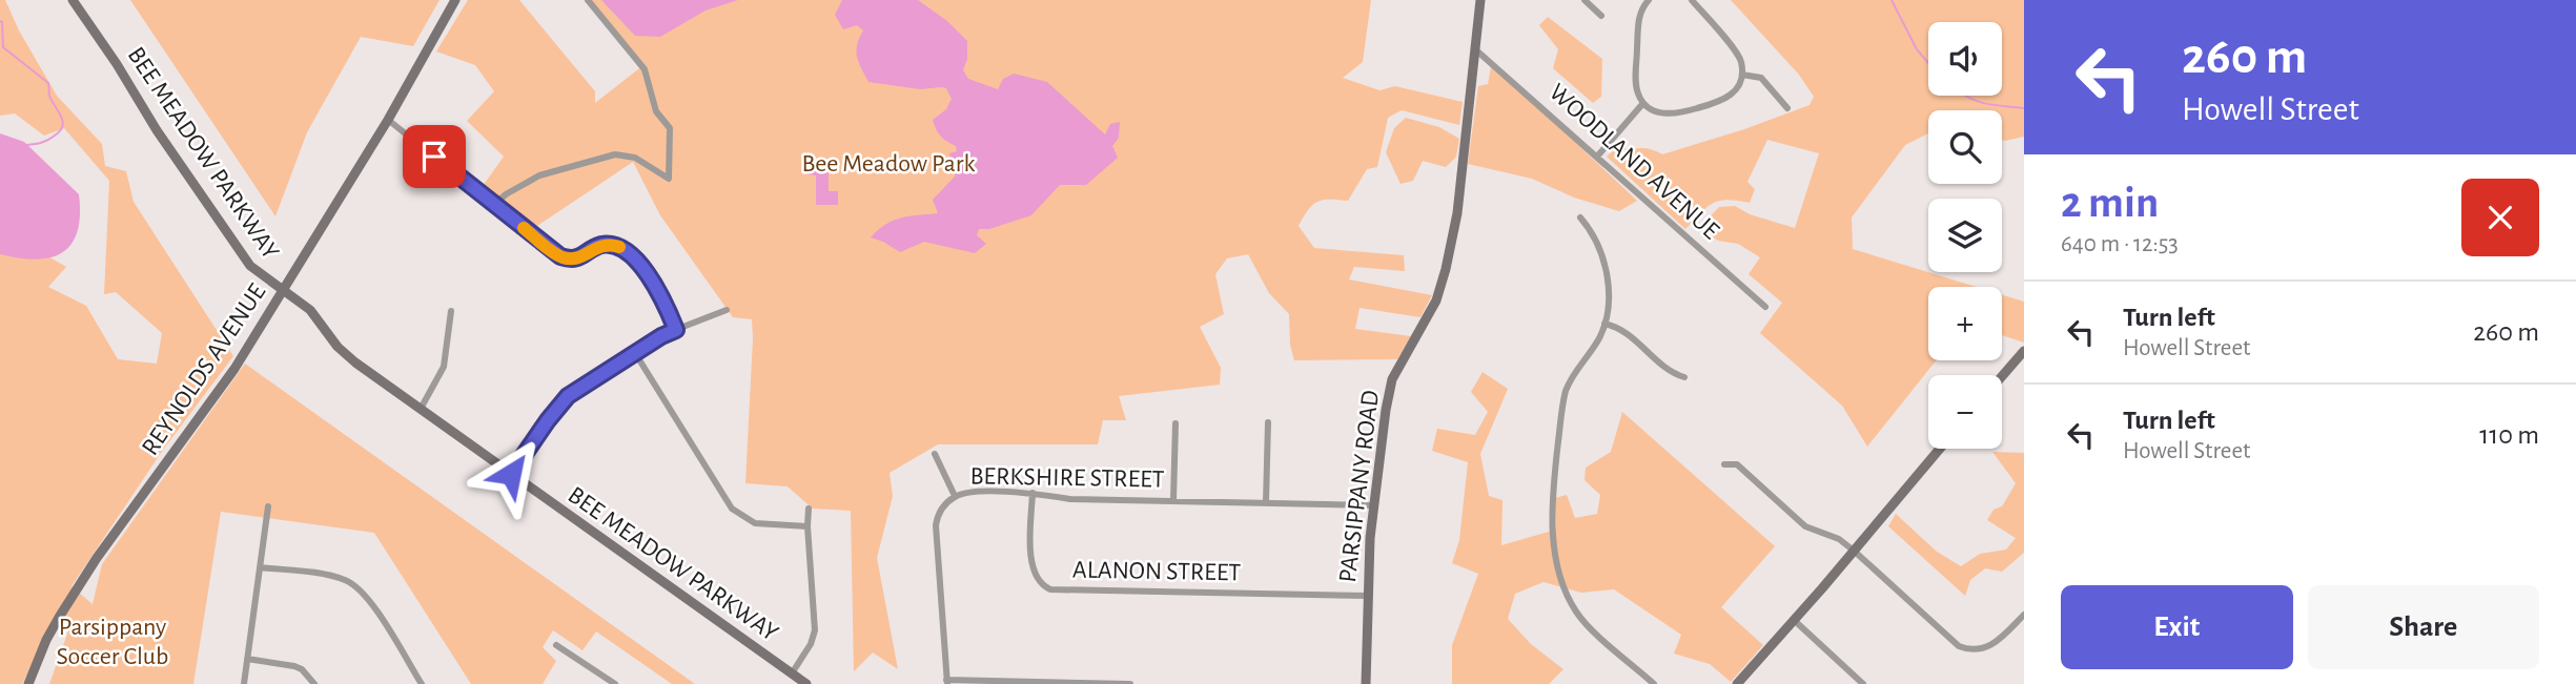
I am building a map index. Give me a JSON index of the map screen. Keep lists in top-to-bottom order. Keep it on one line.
{"streets":{"street":["BEE MEADOW PARKWAY","WOODLAND AVENUE","REYNOLDS AVENUE","BERKSHIRE STREET","PARSIPPANY ROAD","ALANON STREET"]},"crossings":[["BEE MEADOW PARKWAY","REYNOLDS AVENUE"],["WOODLAND AVENUE","PARSIPPANY ROAD"],["BERKSHIRE STREET","PARSIPPANY ROAD"],["BERKSHIRE STREET","ALANON STREET"],["PARSIPPANY ROAD","ALANON STREET"]],"parks":["Bee Meadow Park","Parsippany Soccer Club"],"page":{"turn":["260 m","Howell Street"],"map_buttons":["+","−"],"heading":["2 min","640 m · 12:53"],"list":[{"name":"Turn left","note":"Howell Street","value":"260 m"},{"name":"Turn left","note":"Howell Street","value":"110 m"}],"buttons":["Exit","Share"]}}
